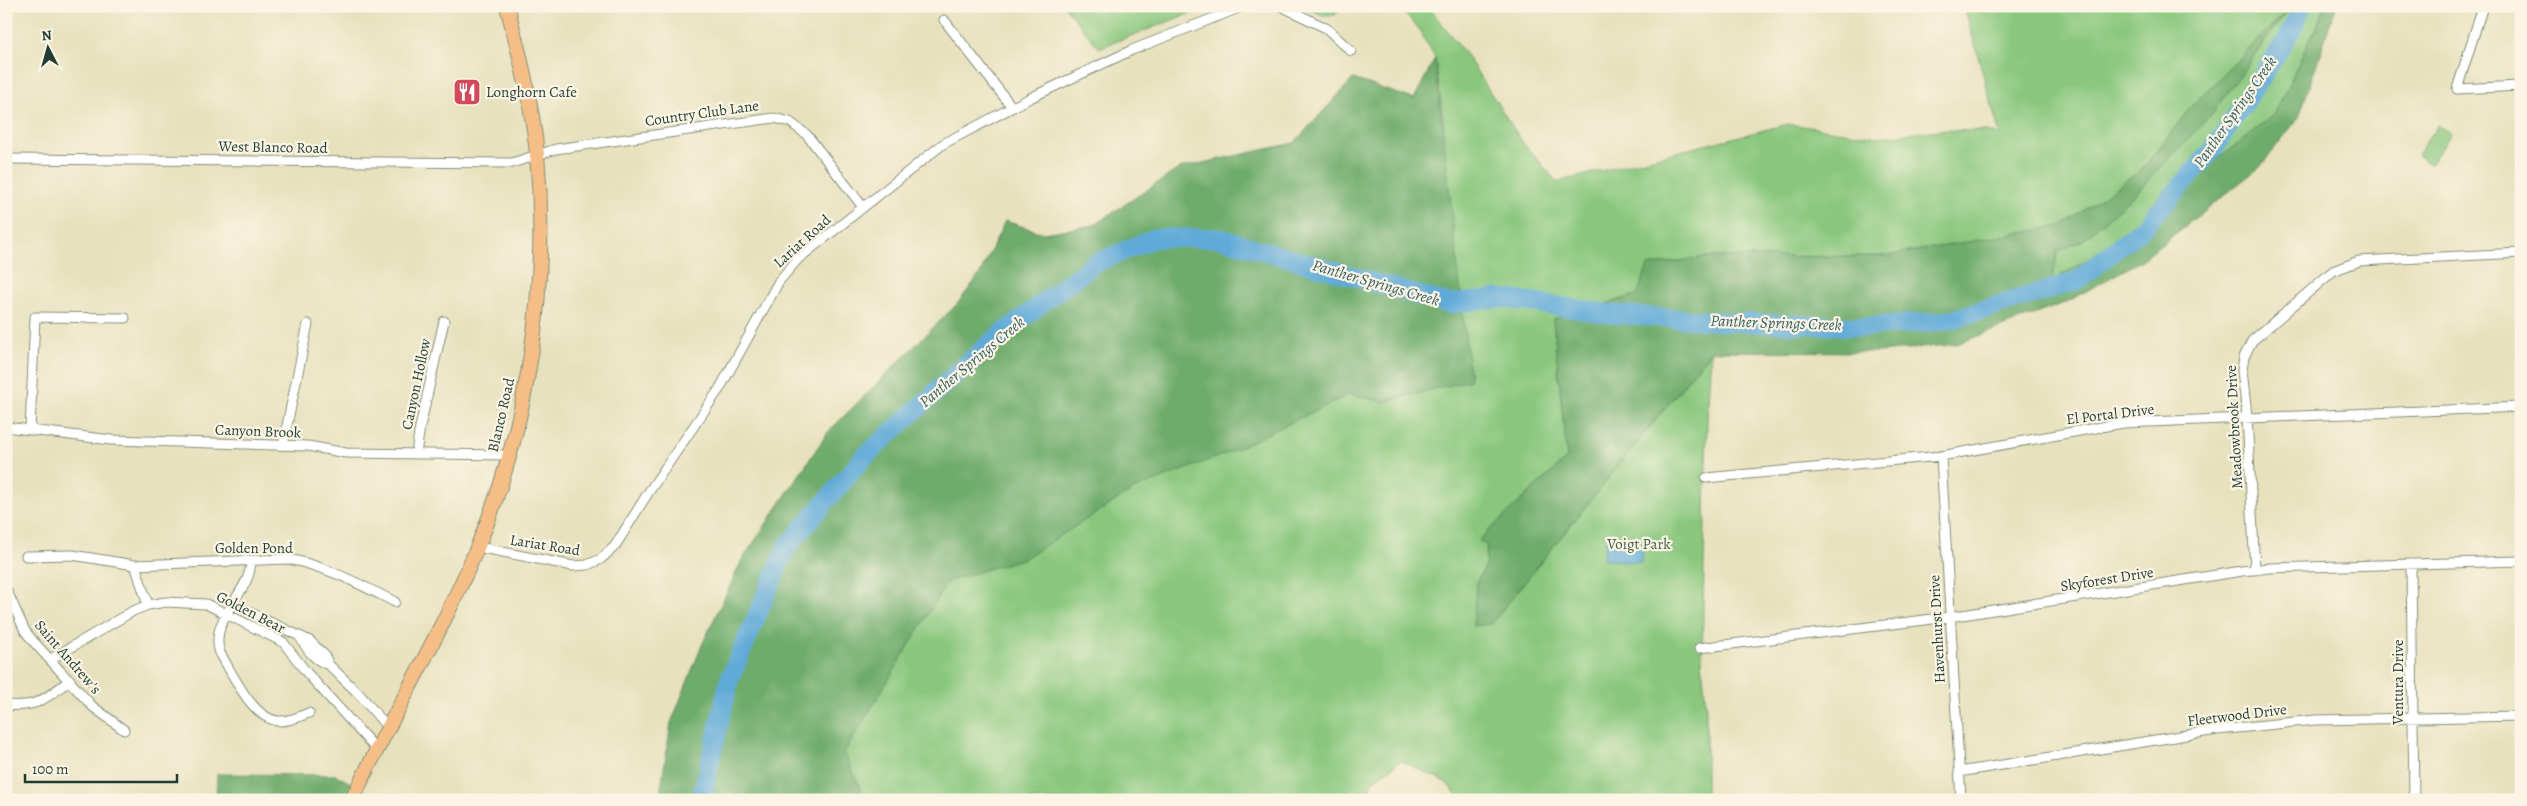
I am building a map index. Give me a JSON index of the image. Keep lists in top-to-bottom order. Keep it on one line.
{"streets":{"main road":["Blanco Road"],"street":["Country Club Lane","West Blanco Road","Lariat Road","Canyon Hollow","El Portal Drive","Meadowbrook Drive","Canyon Brook","Golden Pond","Skyforest Drive","Golden Bear","Havenhurst Drive","Saint Andrew's","Ventura Drive","Fleetwood Drive"]},"crossings":[["Country Club Lane","West Blanco Road"],["Country Club Lane","Lariat Road"],["Country Club Lane","Blanco Road"],["West Blanco Road","Blanco Road"],["Lariat Road","Blanco Road"],["Canyon Hollow","Canyon Brook"],["El Portal Drive","Meadowbrook Drive"],["El Portal Drive","Havenhurst Drive"],["Blanco Road","Canyon Brook"],["Blanco Road","Golden Bear"],["Meadowbrook Drive","Skyforest Drive"],["Skyforest Drive","Havenhurst Drive"],["Skyforest Drive","Ventura Drive"],["Golden Bear","Saint Andrew's"],["Havenhurst Drive","Fleetwood Drive"],["Ventura Drive","Fleetwood Drive"]],"water":["Panther Springs Creek"],"parks":["Voigt Park"],"places":{"restaurant":["Longhorn Cafe"]},"scale_bar":"100 m","north":"top"}
